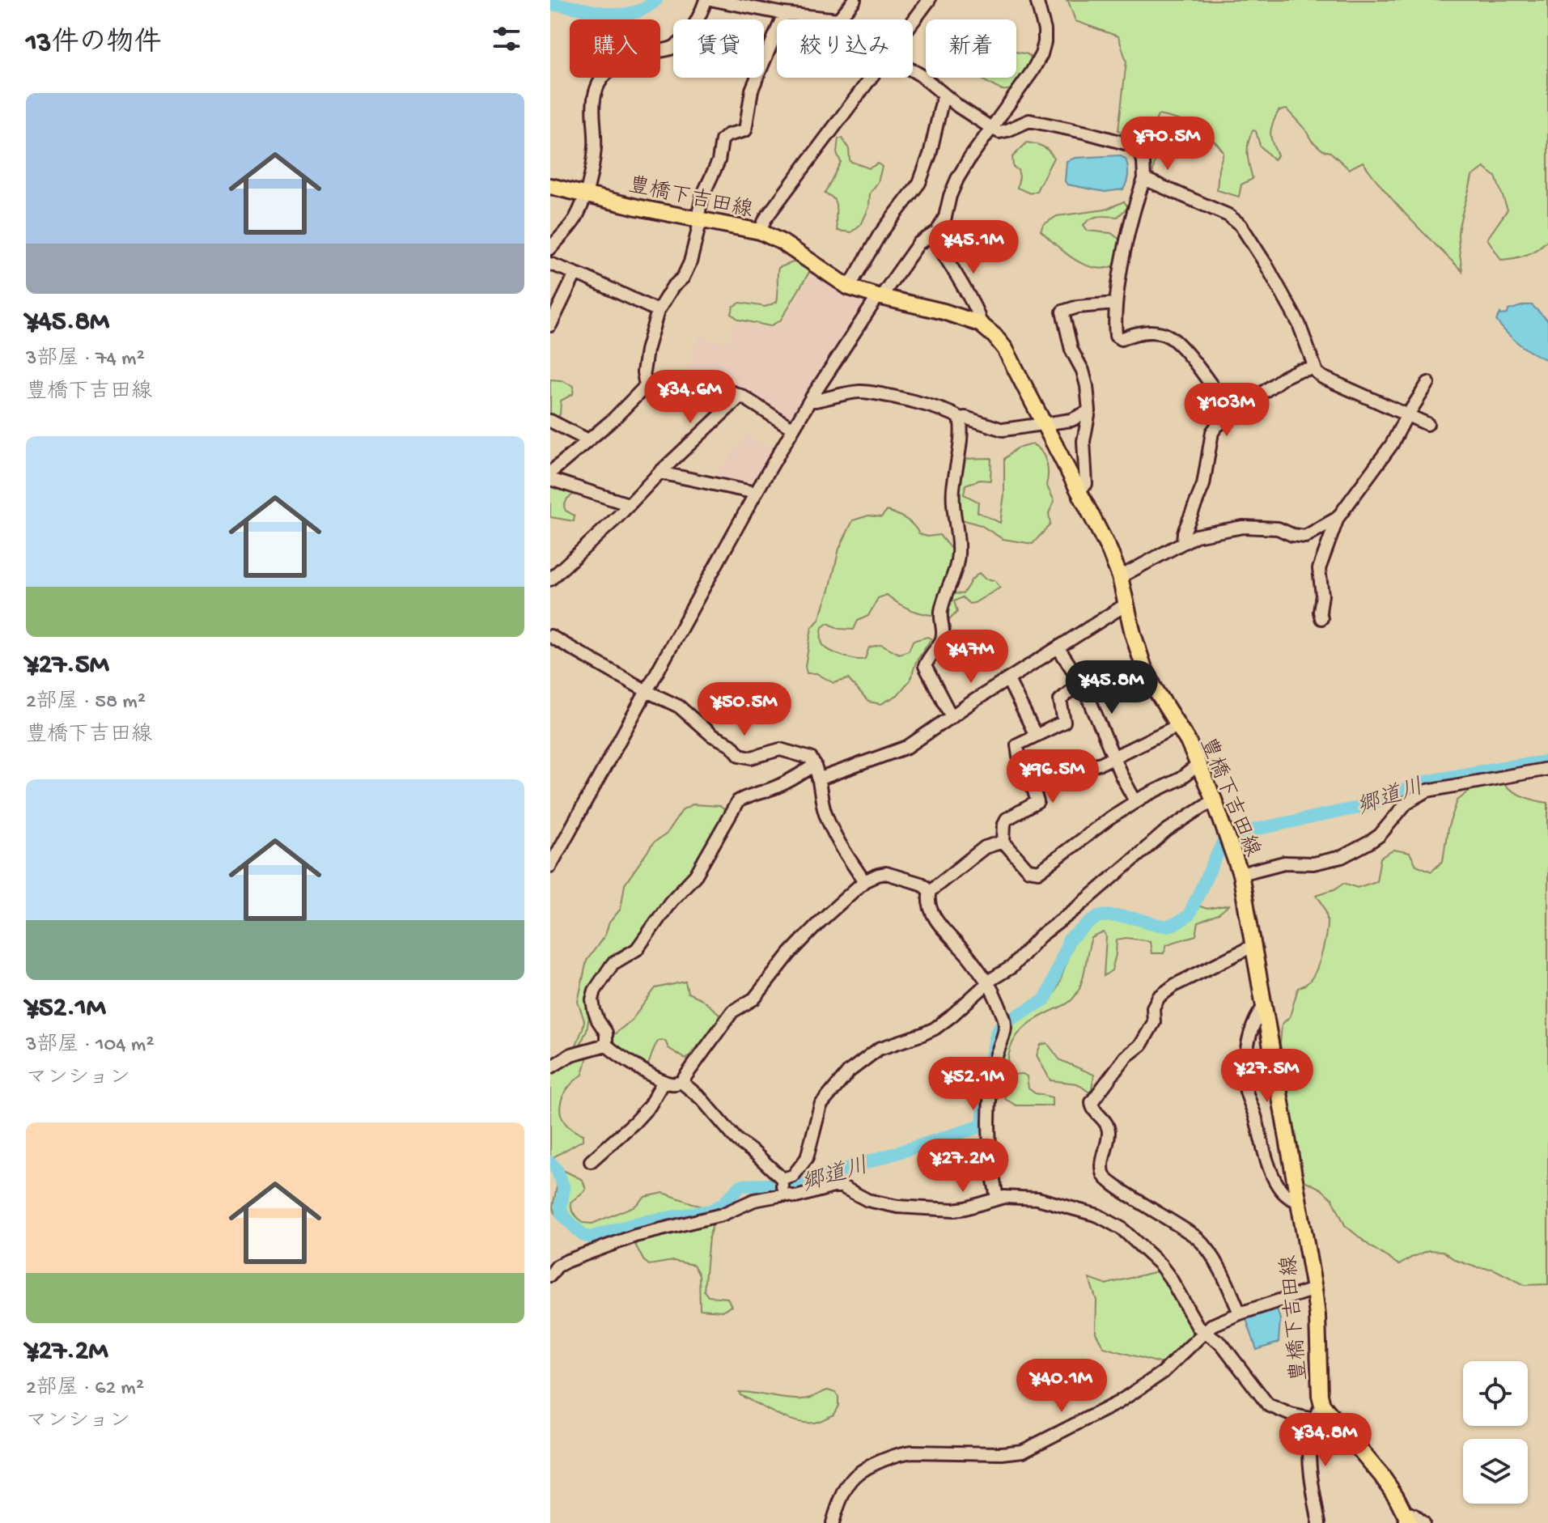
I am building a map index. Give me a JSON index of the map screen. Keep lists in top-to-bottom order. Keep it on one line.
{"streets":{"main road":["豊橋下吉田線"]},"water":["郷道川"],"page":{"heading":"13件の物件","chip":["購入","賃貸","絞り込み","新着"],"list":[{"name":"¥45.8M","note":"3部屋 · 74 m² · 豊橋下吉田線"},{"name":"¥27.5M","note":"2部屋 · 58 m² · 豊橋下吉田線"},{"name":"¥52.1M","note":"3部屋 · 104 m² · マンション"},{"name":"¥27.2M","note":"2部屋 · 62 m² · マンション"}],"price":["¥70.5M","¥45.1M","¥34.6M","¥103M","¥47M","¥45.8M","¥50.5M","¥96.5M","¥27.5M","¥52.1M","¥27.2M","¥40.1M","¥34.8M"]}}
